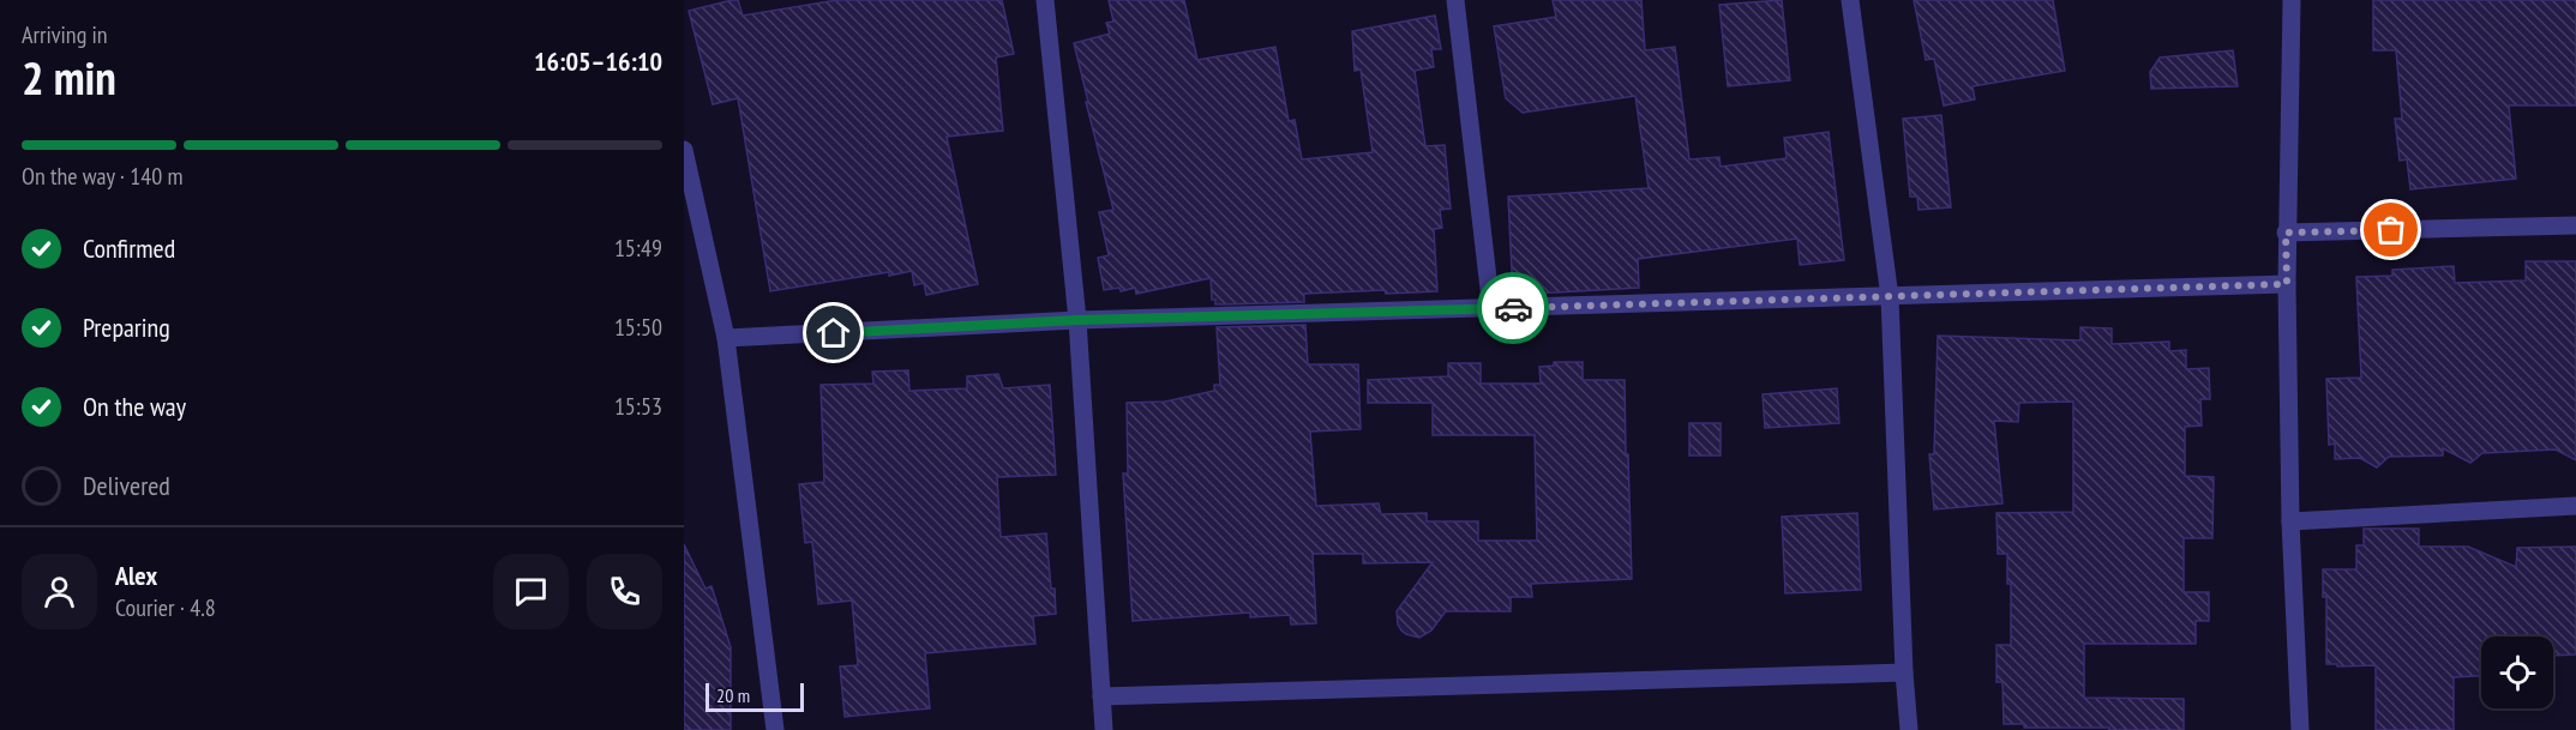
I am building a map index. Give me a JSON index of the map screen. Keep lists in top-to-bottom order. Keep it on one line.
{"scale_bar":"20 m","page":{"heading":["2 min","Arriving in","16:05–16:10"],"panel":["Alex","Courier · 4.8"],"bar":"On the way · 140 m","list":[["Confirmed","15:49"],["Preparing","15:50"],["On the way","15:53"],"Delivered"],"scale":"20 m"}}
